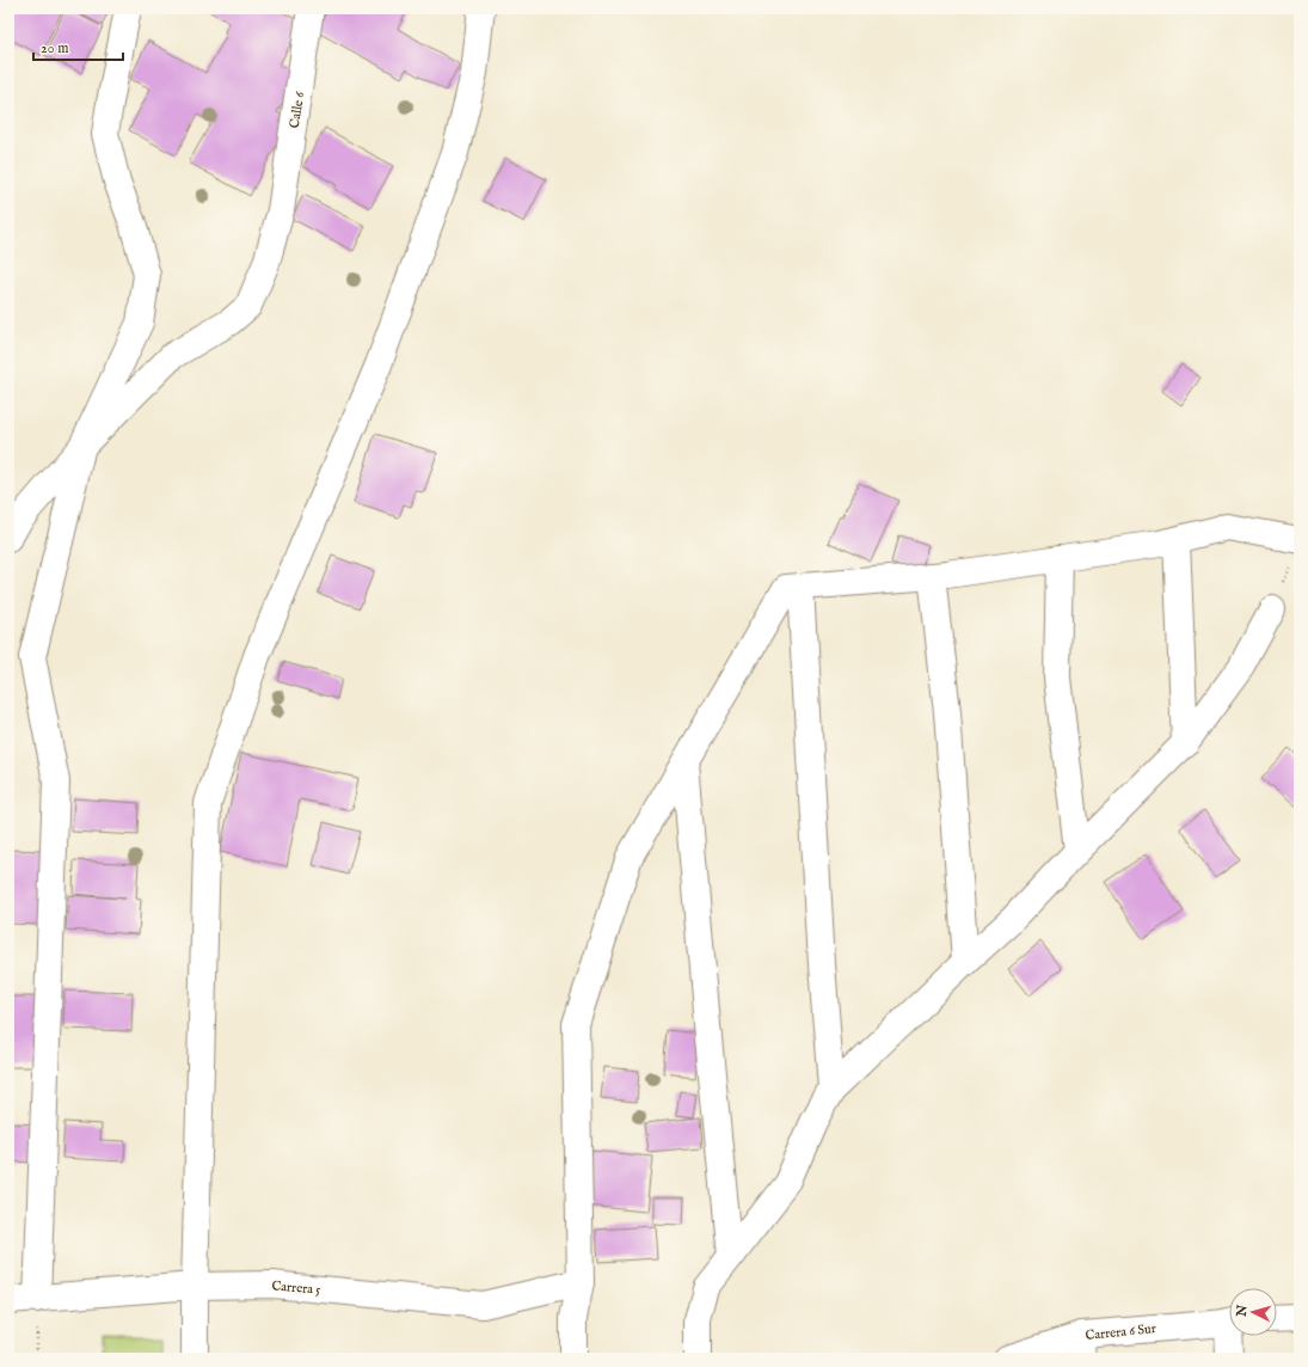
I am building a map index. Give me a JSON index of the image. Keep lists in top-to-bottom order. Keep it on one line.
{"streets":{"street":["Calle 6","Carrera 5","Carrera 6 Sur"]},"scale_bar":"20 m","north":"left"}
